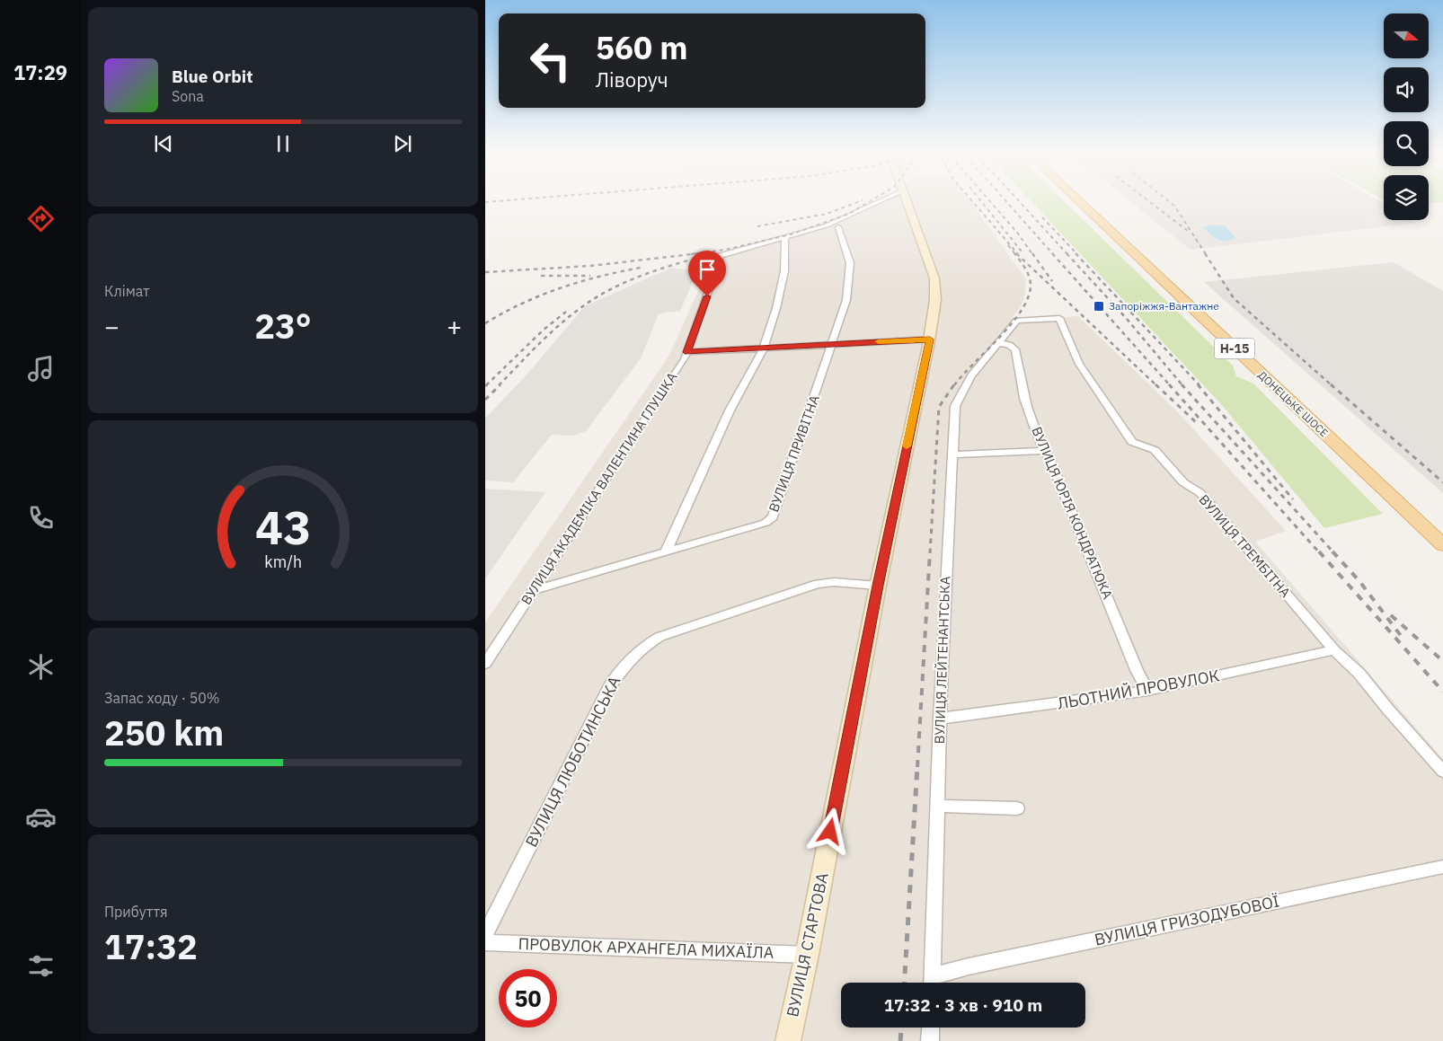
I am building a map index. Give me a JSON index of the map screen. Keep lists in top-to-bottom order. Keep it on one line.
{"streets":{"main road":["Н-15","ДОНЕЦЬКЕ ШОСЕ","ВУЛИЦЯ СТАРТОВА"],"street":["ВУЛИЦЯ ПРИВІТНА","ВУЛИЦЯ АКАДЕМІКА ВАЛЕНТИНА ГЛУШКА","ВУЛИЦЯ ЮРІЯ КОНДРАТЮКА","ВУЛИЦЯ ТРЕМБІТНА","ВУЛИЦЯ ЛЕЙТЕНАНТСЬКА","ЛЬОТНИЙ ПРОВУЛОК","ВУЛИЦЯ ЛЮБОТИНСЬКА","ВУЛИЦЯ ГРИЗОДУБОВОЇ","ПРОВУЛОК АРХАНГЕЛА МИХАЇЛА"]},"crossings":[["ВУЛИЦЯ ПРИВІТНА","ВУЛИЦЯ АКАДЕМІКА ВАЛЕНТИНА ГЛУШКА"],["ВУЛИЦЯ ЮРІЯ КОНДРАТЮКА","ВУЛИЦЯ ЛЕЙТЕНАНТСЬКА"],["ВУЛИЦЯ ЮРІЯ КОНДРАТЮКА","ЛЬОТНИЙ ПРОВУЛОК"],["ВУЛИЦЯ ТРЕМБІТНА","ВУЛИЦЯ ЛЕЙТЕНАНТСЬКА"],["ВУЛИЦЯ ТРЕМБІТНА","ЛЬОТНИЙ ПРОВУЛОК"],["ВУЛИЦЯ ЛЕЙТЕНАНТСЬКА","ЛЬОТНИЙ ПРОВУЛОК"],["ВУЛИЦЯ ЛЮБОТИНСЬКА","ВУЛИЦЯ СТАРТОВА"],["ВУЛИЦЯ СТАРТОВА","ПРОВУЛОК АРХАНГЕЛА МИХАЇЛА"]],"places":{"transit":["Запоріжжя-Вантажне"]},"north":"right","page":{"tabs":"17:29","turn":["560 m","Ліворуч"],"song":["Blue Orbit","Sona"],"tile":["Клімат",["Запас ходу · 50%","250 km"],["Прибуття","17:32"]],"heat":["−","23°","+"],"limit":"50","trip":"17:32 · 3 хв · 910 m","gauge":["43","km/h"]}}
